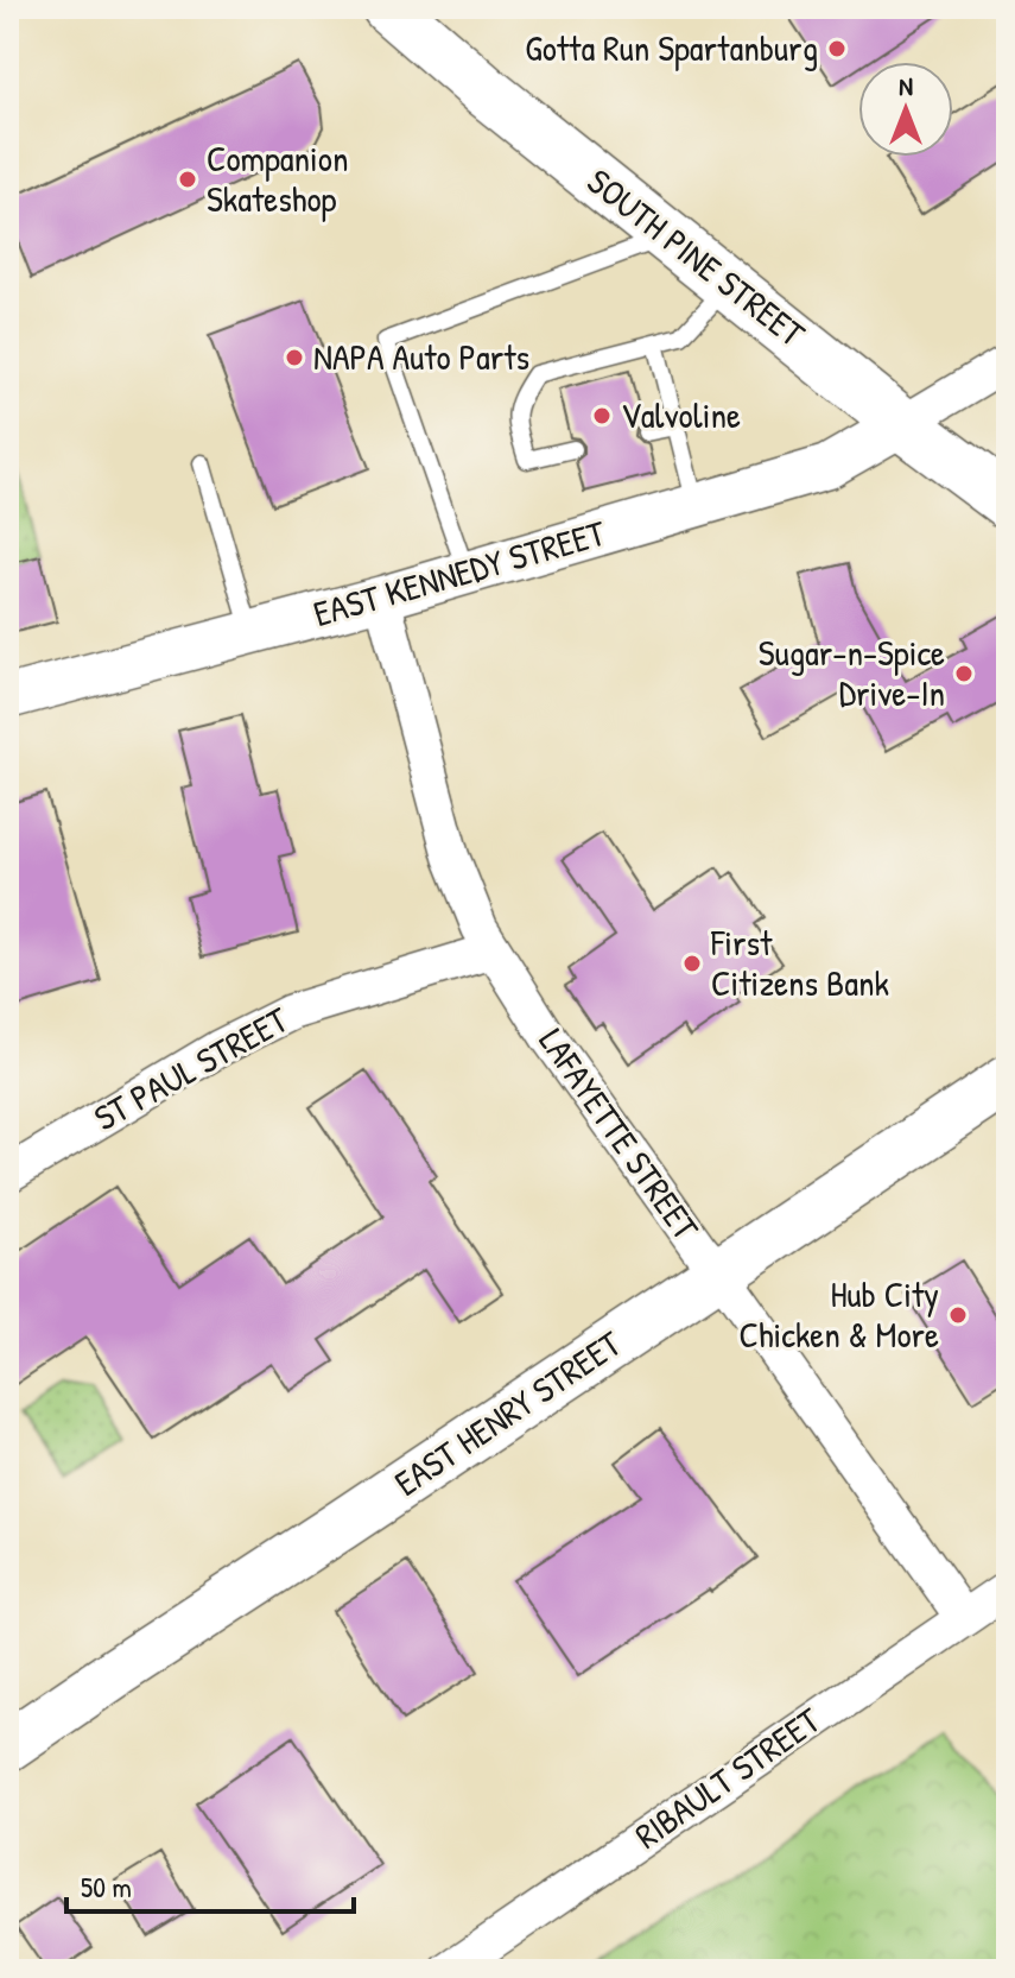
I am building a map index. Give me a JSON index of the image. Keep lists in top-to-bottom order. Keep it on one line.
{"streets":{"highway":["SOUTH PINE STREET"],"main road":["EAST HENRY STREET"],"street":["EAST KENNEDY STREET","ST PAUL STREET","LAFAYETTE STREET","RIBAULT STREET"]},"crossings":[["SOUTH PINE STREET","EAST KENNEDY STREET"],["EAST KENNEDY STREET","LAFAYETTE STREET"],["ST PAUL STREET","LAFAYETTE STREET"],["LAFAYETTE STREET","EAST HENRY STREET"],["LAFAYETTE STREET","RIBAULT STREET"]],"places":["Gotta Run Spartanburg","Companion Skateshop","NAPA Auto Parts","Valvoline","Sugar-n-Spice Drive-In","First Citizens Bank","Hub City Chicken & More"],"scale_bar":"50 m","north":"top"}
